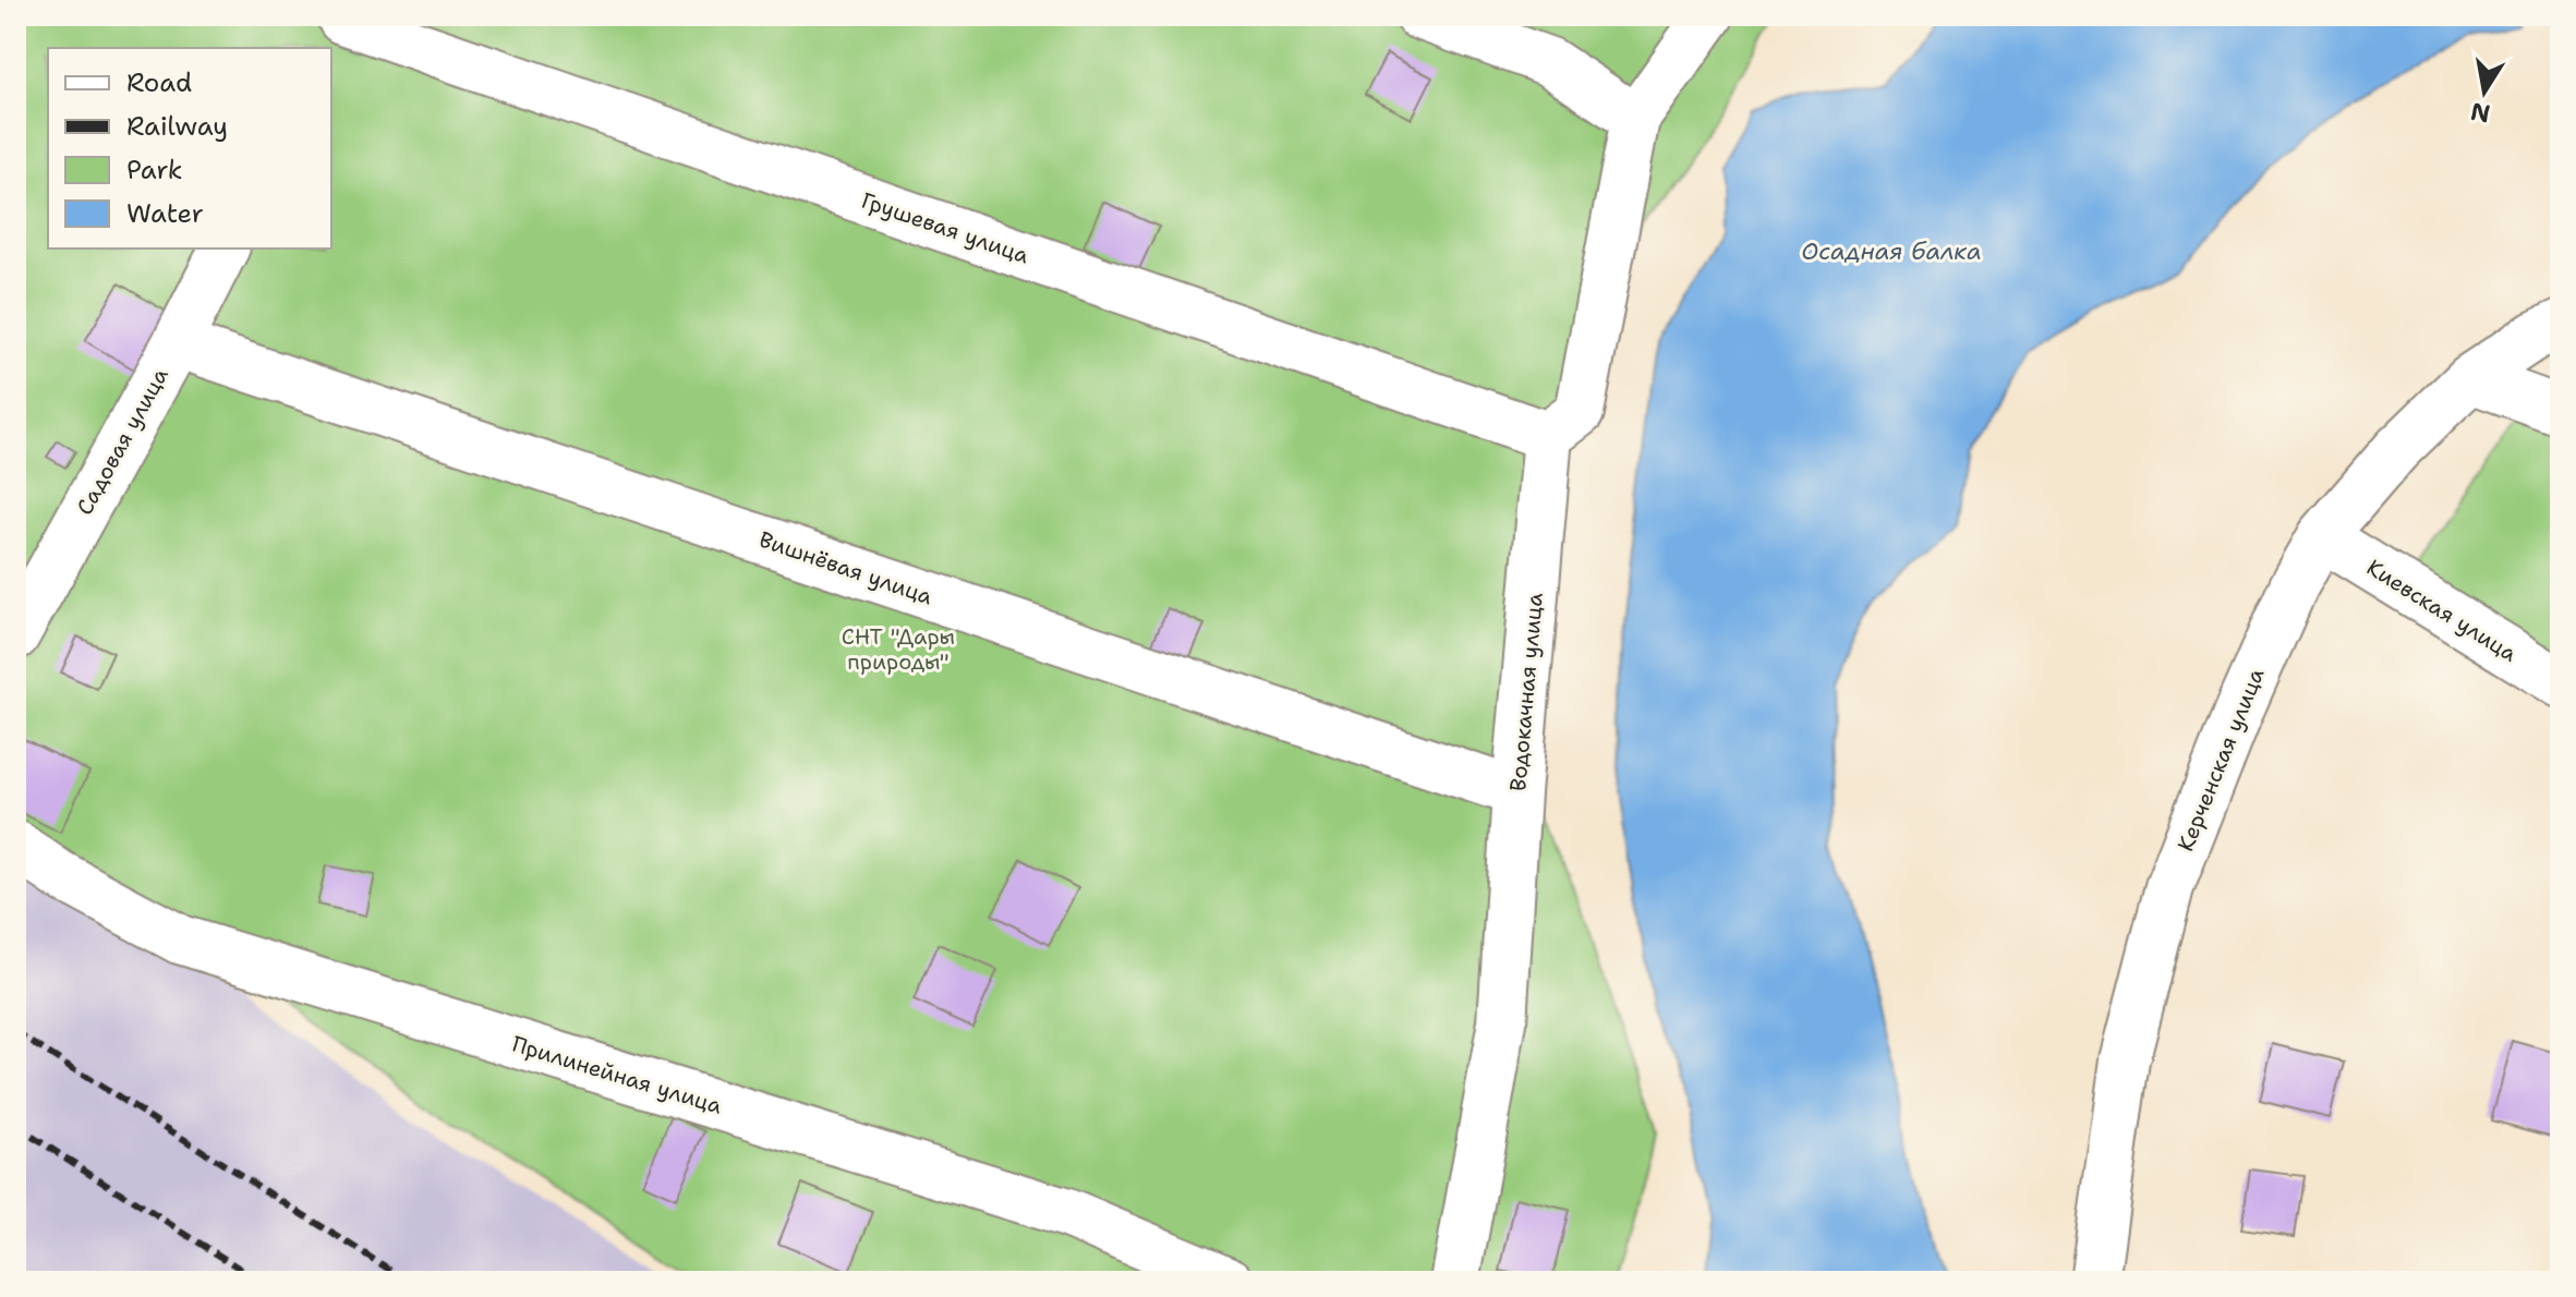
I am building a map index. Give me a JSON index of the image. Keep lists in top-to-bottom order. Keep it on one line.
{"streets":{"street":["Грушевая улица","Садовая улица","Вишнёвая улица","Киевская улица","Водокачная улица","Керченская улица","Прилинейная улица"]},"crossings":[["Грушевая улица","Водокачная улица"],["Садовая улица","Вишнёвая улица"],["Вишнёвая улица","Водокачная улица"],["Киевская улица","Керченская улица"]],"water":["Осадная балка"],"parks":["СНТ \"Дары природы\""],"legend":["Road","Railway","Park","Water"],"north":"bottom"}
